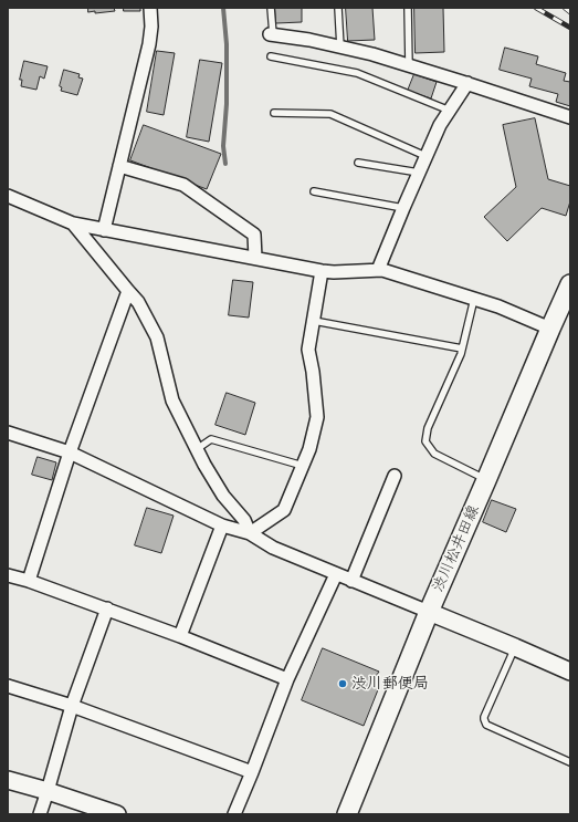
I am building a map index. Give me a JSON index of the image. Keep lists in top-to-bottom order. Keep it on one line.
{"streets":{"main road":["渋川松井田線"]},"places":["渋川郵便局"]}
